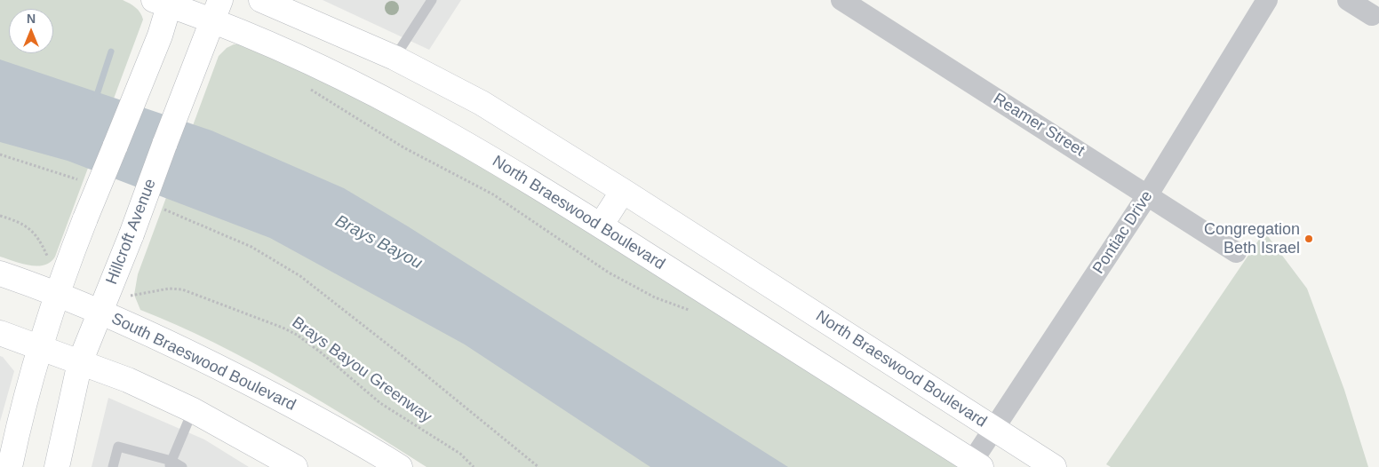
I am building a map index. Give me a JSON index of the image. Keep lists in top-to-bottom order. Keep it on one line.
{"streets":{"main road":["North Braeswood Boulevard","Hillcroft Avenue","South Braeswood Boulevard"],"street":["Reamer Street","Pontiac Drive"],"path":["Brays Bayou Greenway"]},"crossings":[["Reamer Street","Pontiac Drive"],["North Braeswood Boulevard","Hillcroft Avenue"],["North Braeswood Boulevard","Pontiac Drive"],["Hillcroft Avenue","South Braeswood Boulevard"]],"water":["Brays Bayou"],"places":["Congregation Beth Israel"],"north":"top"}
